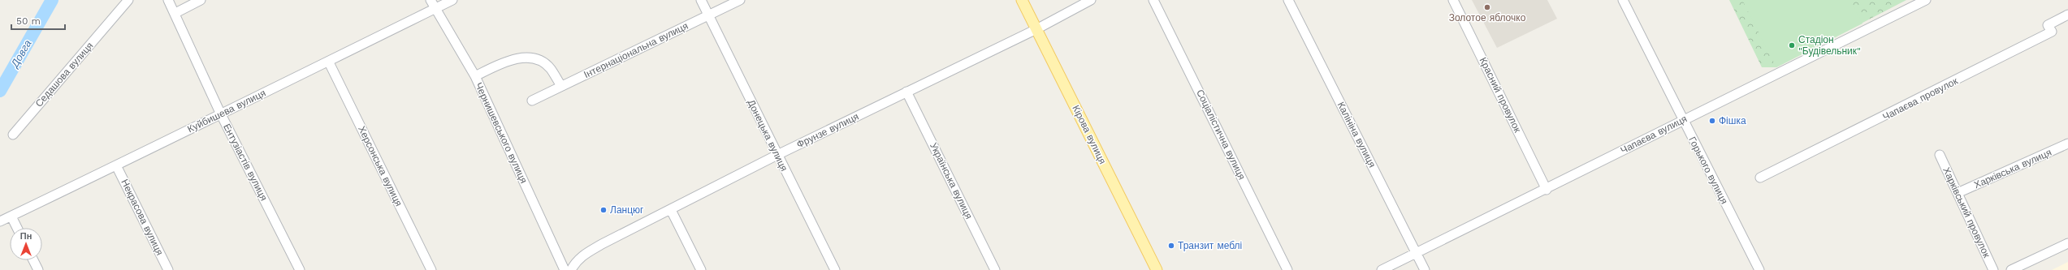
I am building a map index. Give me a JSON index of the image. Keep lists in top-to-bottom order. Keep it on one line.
{"streets":{"main road":["Кірова вулиця"],"street":["Інтернаціональна вулиця","Седашова вулиця","Красний провулок","Чапаєва провулок","Куйбишева вулиця","Фрунзе вулиця","Чернишевського вулиця","Соціалістична вулиця","Калініна вулиця","Чапаєва вулиця","Донецька вулиця","Ентузіастів вулиця","Херсонська вулиця","Харківська вулиця","Горького вулиця","Українська вулиця","Харківський провулок","Некрасова вулиця"]},"crossings":[["Інтернаціональна вулиця","Донецька вулиця"],["Красний провулок","Чапаєва вулиця"],["Куйбишева вулиця","Чернишевського вулиця"],["Куйбишева вулиця","Ентузіастів вулиця"],["Куйбишева вулиця","Херсонська вулиця"],["Куйбишева вулиця","Некрасова вулиця"],["Фрунзе вулиця","Кірова вулиця"],["Фрунзе вулиця","Донецька вулиця"],["Фрунзе вулиця","Українська вулиця"],["Калініна вулиця","Чапаєва вулиця"],["Чапаєва вулиця","Горького вулиця"],["Харківська вулиця","Харківський провулок"]],"water":["Довга"],"places":["Золотое яблочко","Стадіон \"Будівельник\"","Фішка","Ланцюг","Транзит меблі"],"scale_bar":"50 m","north":"top"}
